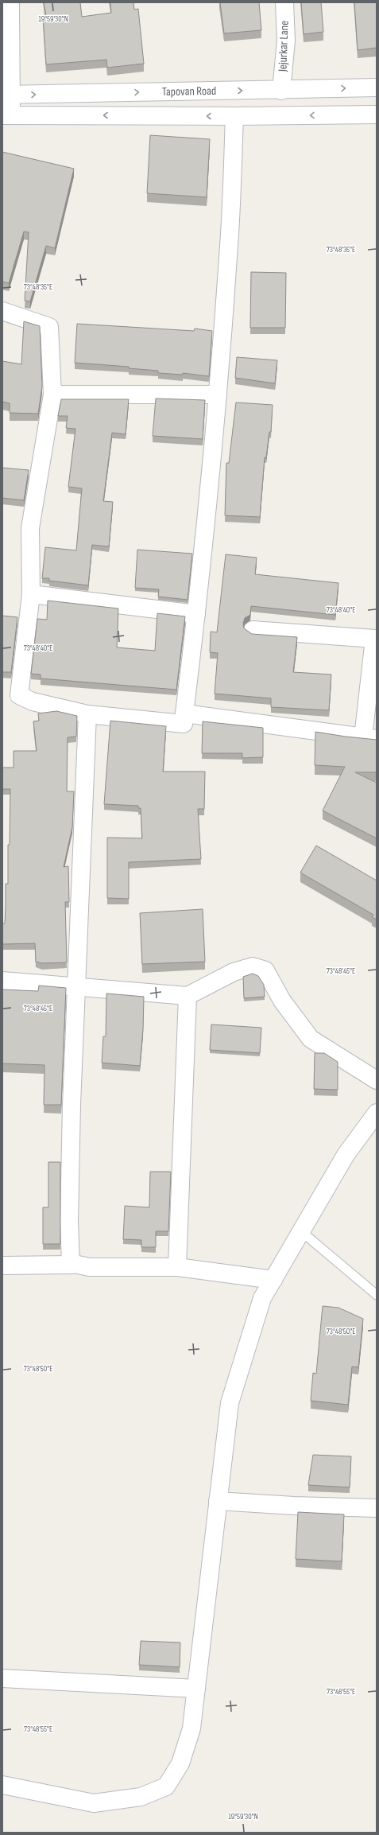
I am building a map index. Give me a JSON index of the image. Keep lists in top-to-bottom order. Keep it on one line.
{"streets":{"street":["Jejurkar Lane","Tapovan Road"]},"crossings":[["Jejurkar Lane","Tapovan Road"]],"coordinates":["19°59'30\"N","73°48'35\"E","73°48'40\"E","73°48'45\"E","73°48'50\"E","73°48'55\"E"]}
